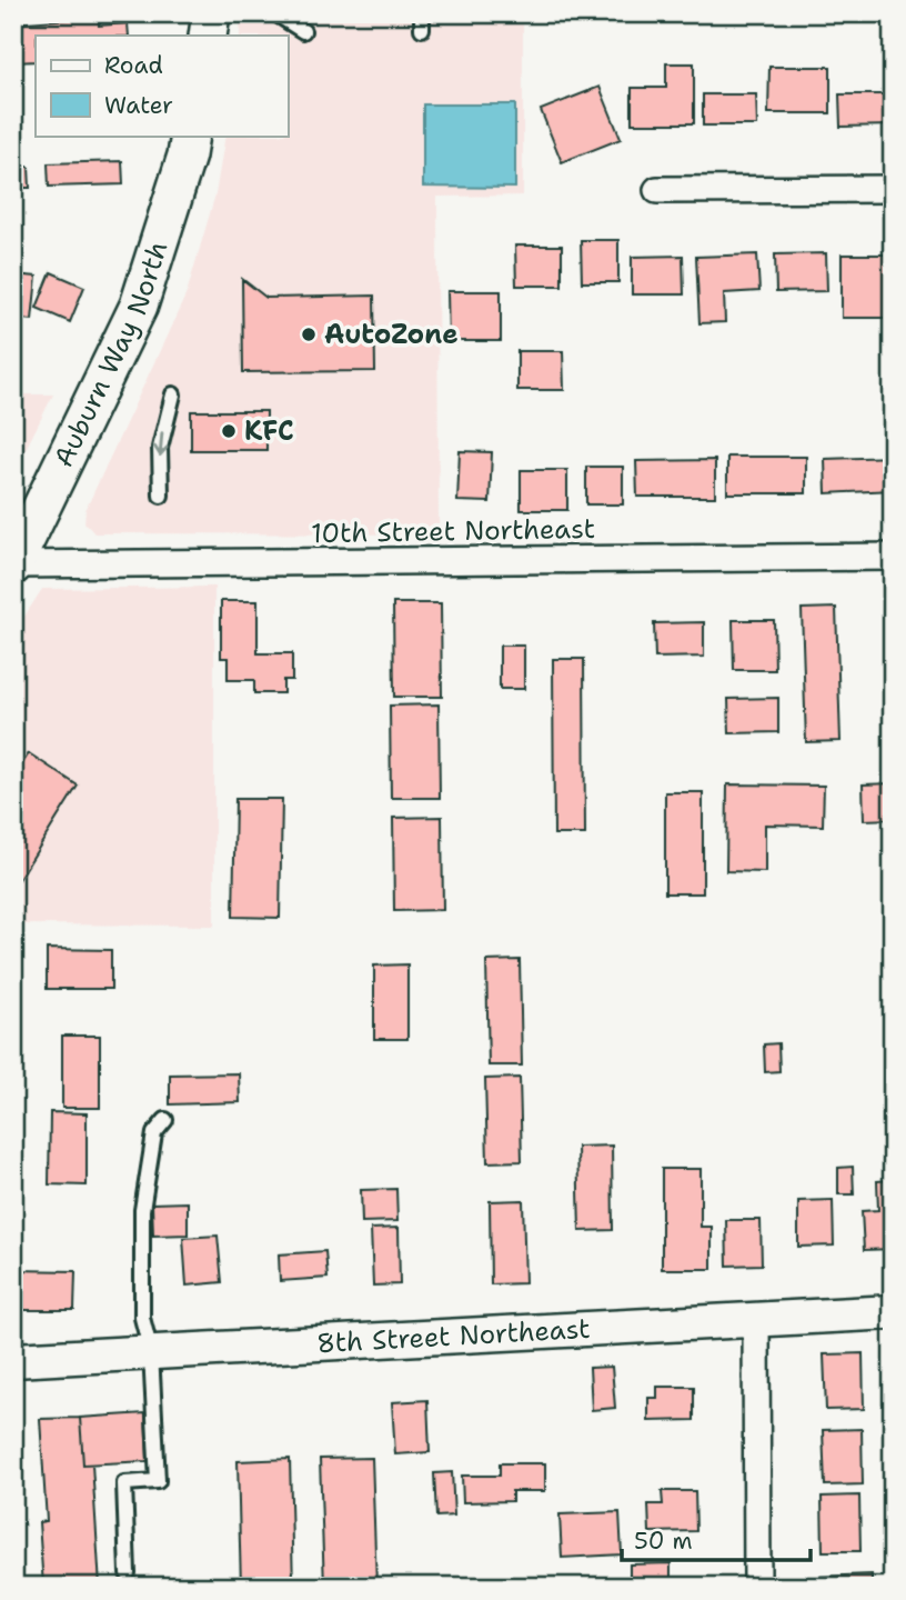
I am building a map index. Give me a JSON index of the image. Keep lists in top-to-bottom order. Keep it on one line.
{"streets":{"main road":["Auburn Way North"],"street":["10th Street Northeast","8th Street Northeast"]},"crossings":[["Auburn Way North","10th Street Northeast"]],"places":["AutoZone","KFC"],"legend":["Road","Water"],"scale_bar":"50 m"}
